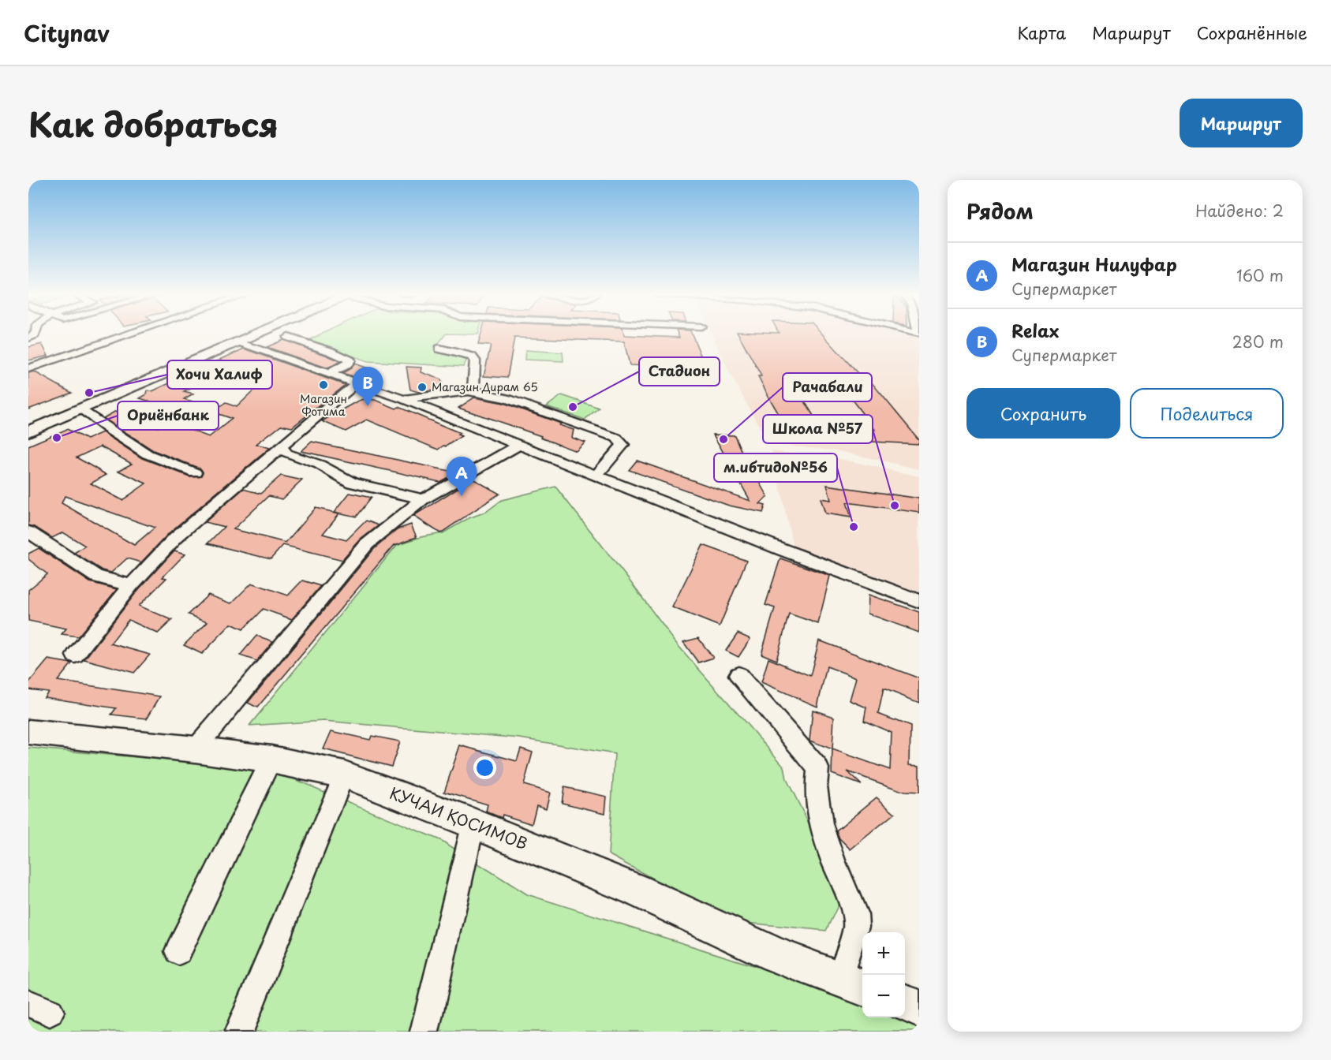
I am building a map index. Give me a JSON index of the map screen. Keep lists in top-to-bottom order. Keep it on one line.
{"streets":{"main road":["КУЧАИ ҚОСИМОВ"]},"places":["Магазин Фотима","Магазин Дирам 65","Хочи Халиф","Стадион","Ориёнбанк","Рачабали","Школа №57","м.ибтидо№56"],"page":{"header":"Citynav","nav":["Карта","Маршрут","Сохранённые"],"title":"Как добраться","buttons":["Маршрут",["Сохранить","Поделиться"]],"heading":["Рядом","Найдено: 2"],"list":[{"mark":"A","name":"Магазин Нилуфар","note":"Супермаркет","value":"160 m"},{"mark":"B","name":"Relax","note":"Супермаркет","value":"280 m"}],"pins":["B","A"],"map_buttons":["+","−"]}}
